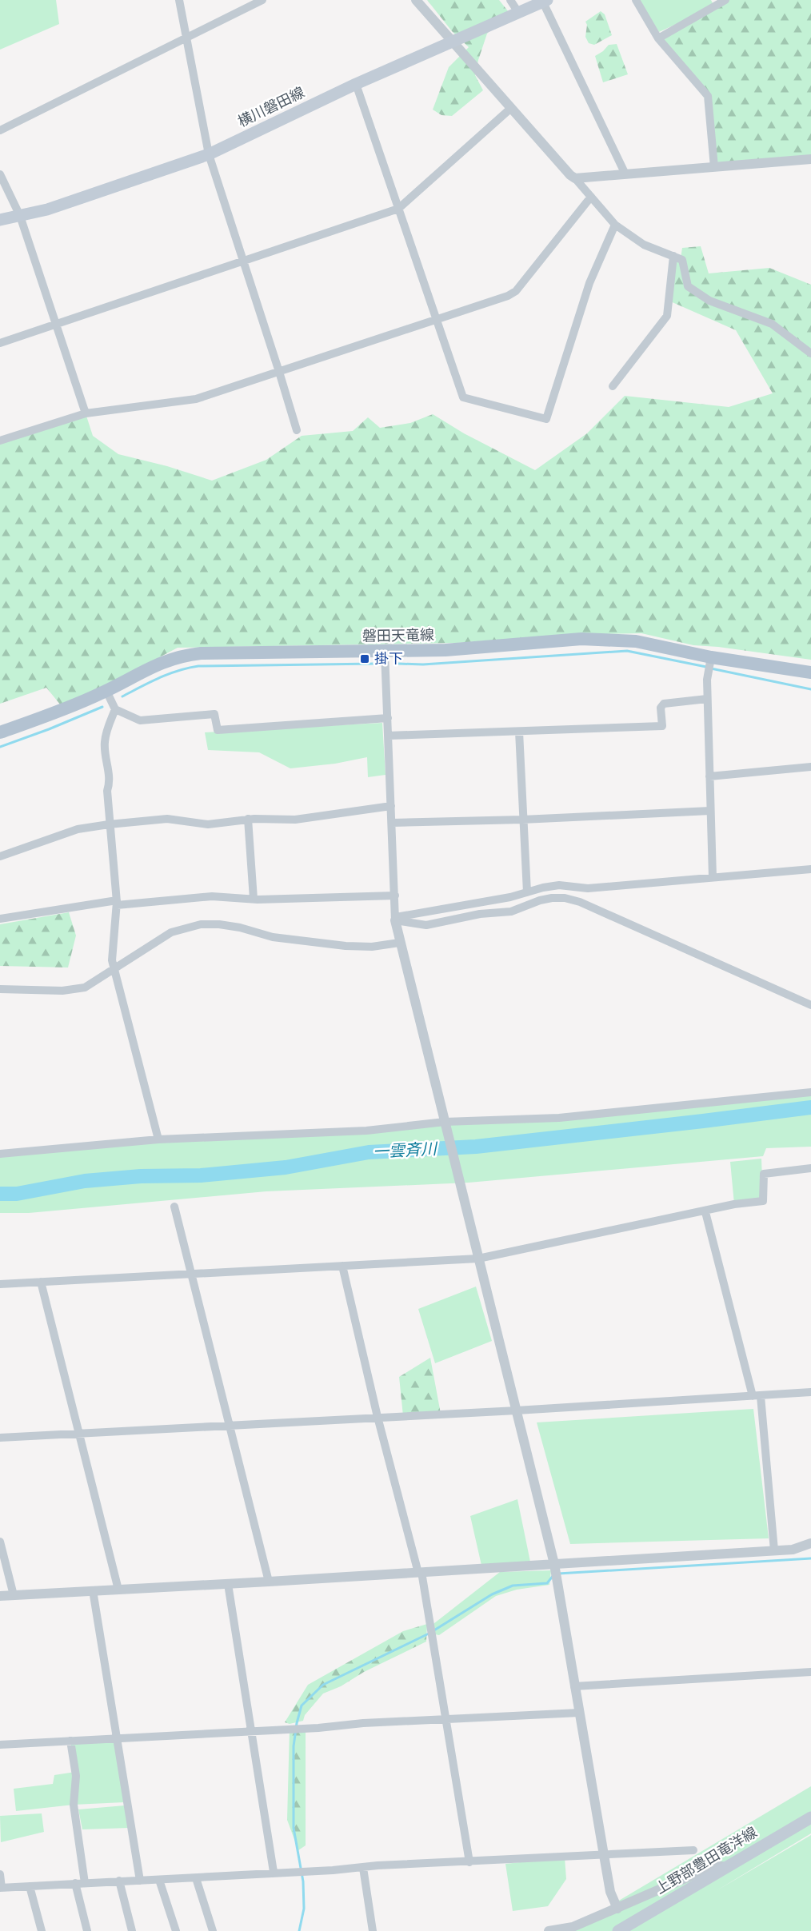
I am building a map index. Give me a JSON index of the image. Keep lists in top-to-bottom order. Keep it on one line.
{"streets":{"main road":["横川磐田線","磐田天竜線","上野部豊田竜洋線"]},"water":["一雲斉川"],"places":{"transit":["掛下"]}}
